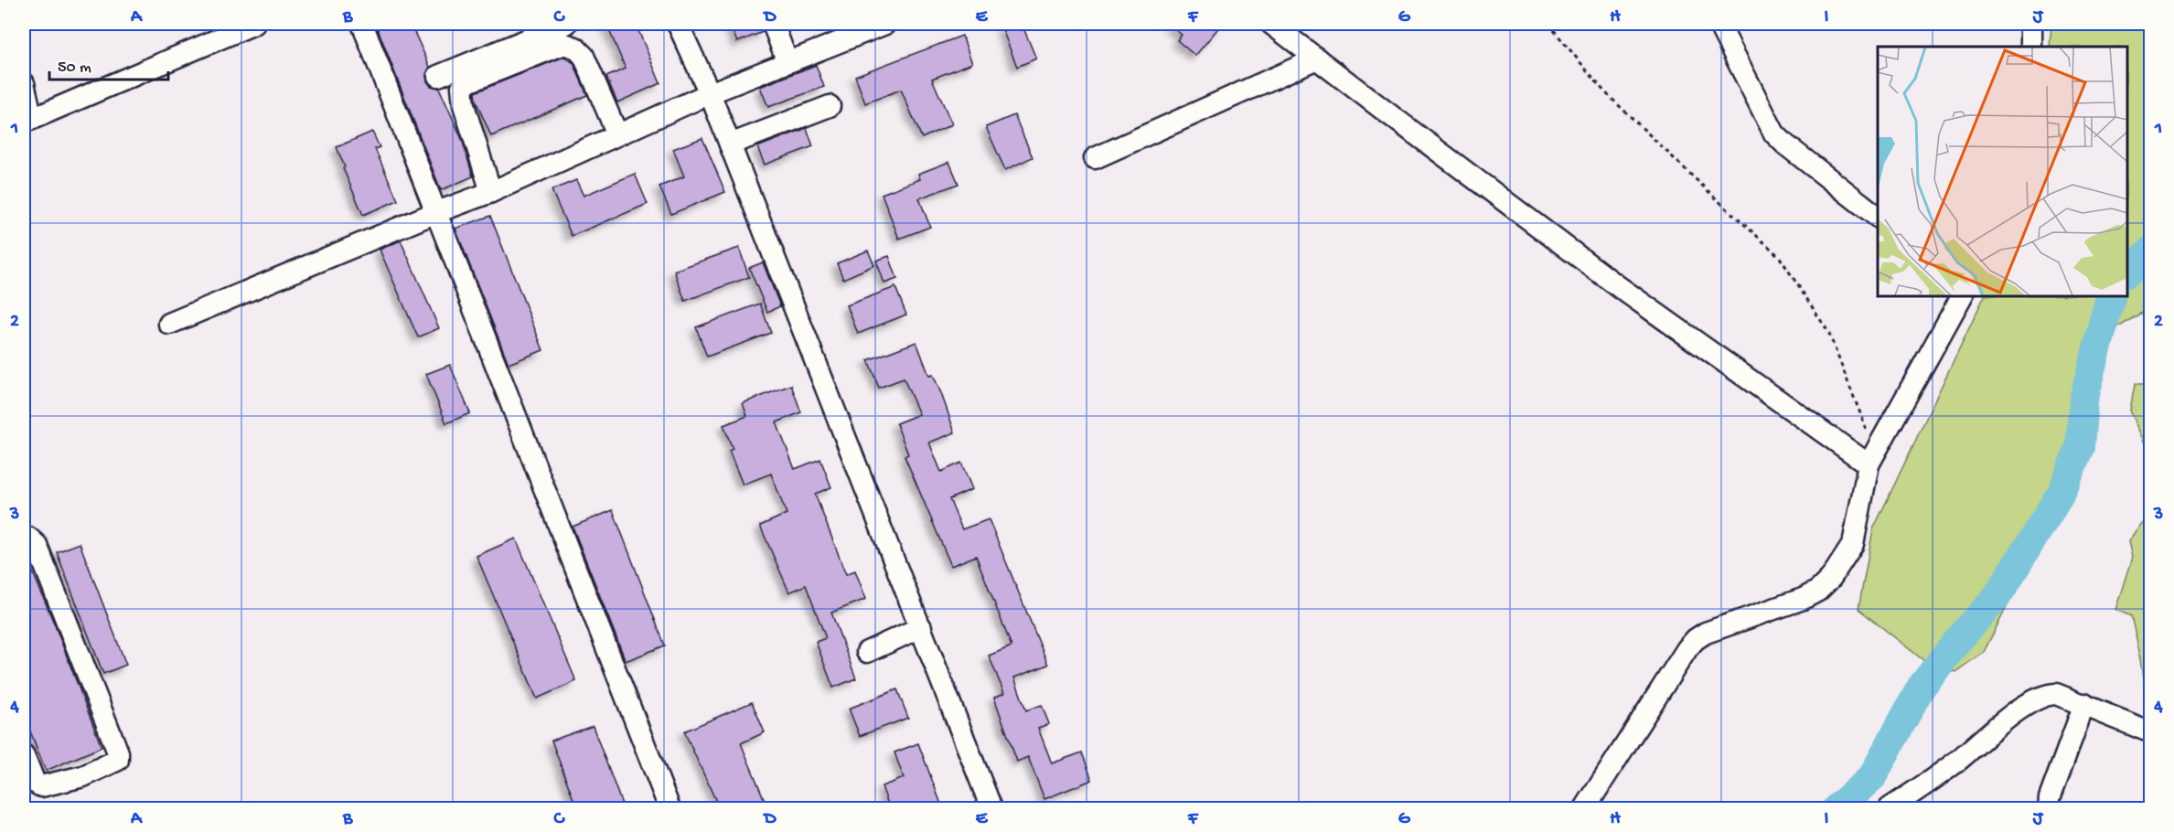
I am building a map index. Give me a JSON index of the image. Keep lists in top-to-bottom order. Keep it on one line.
{"scale_bar":"50 m","grid":{"columns":["A","B","C","D","E","F","G","H","I","J"],"rows":["1","2","3","4"]}}
